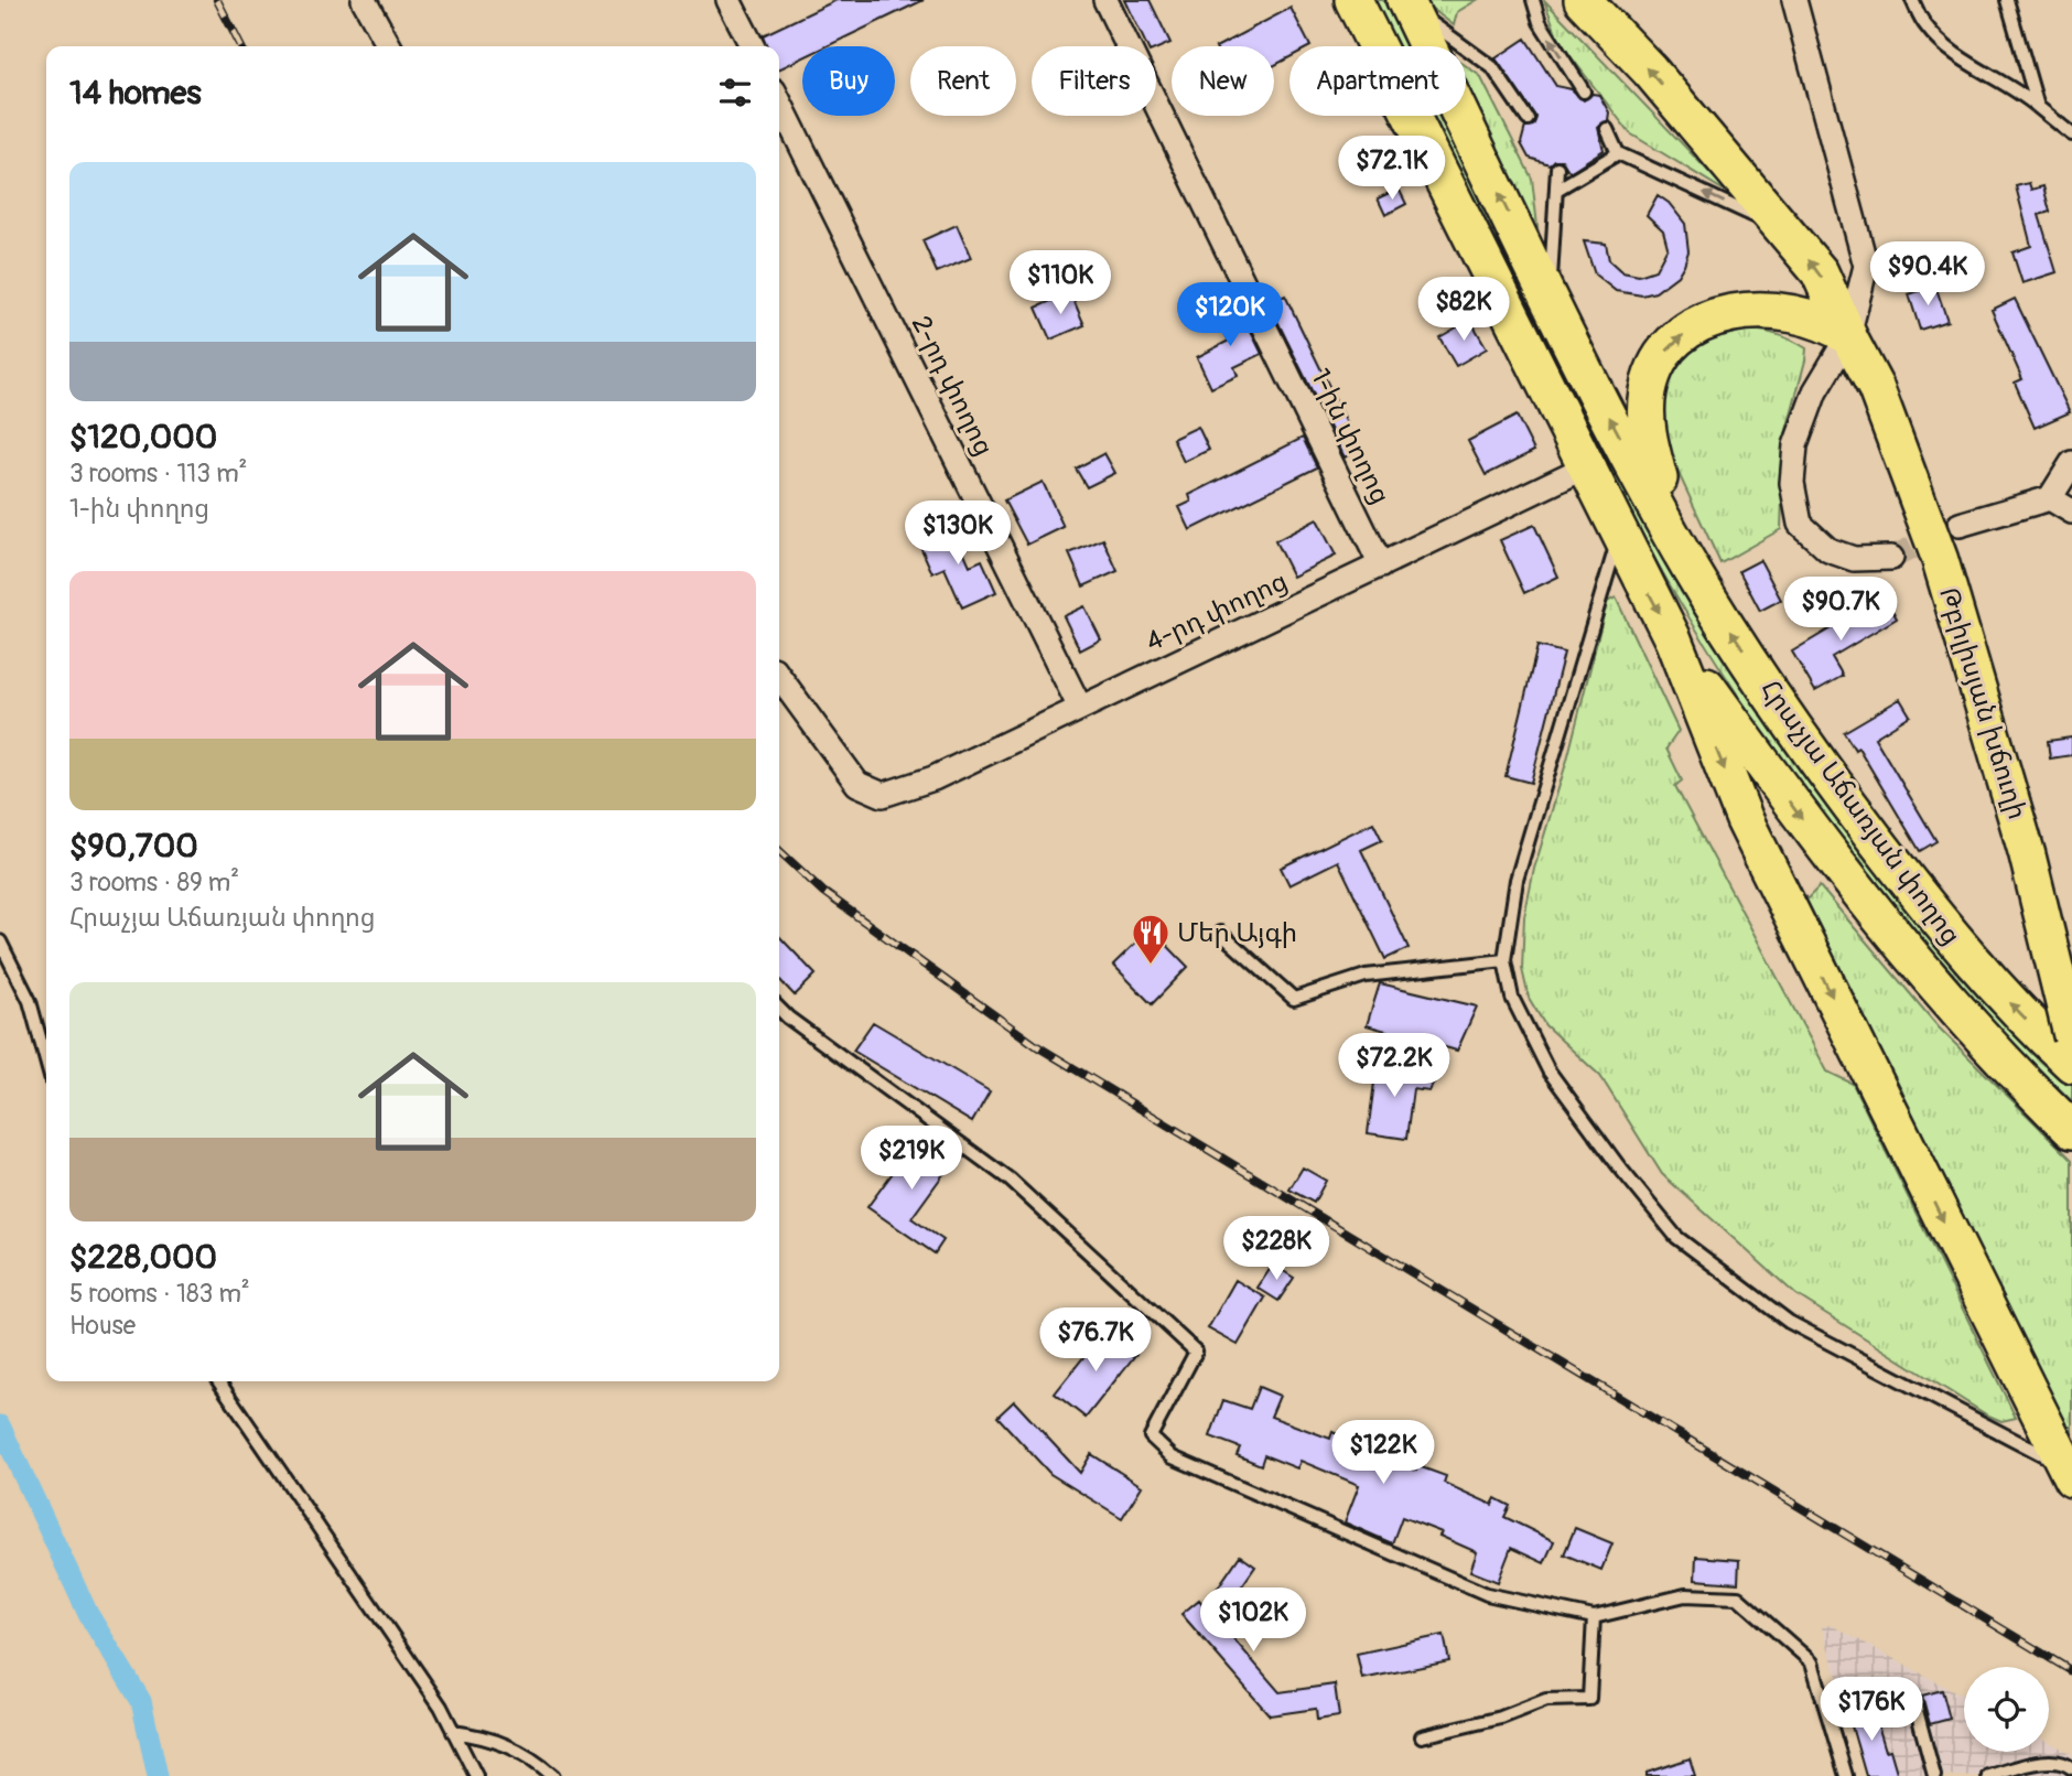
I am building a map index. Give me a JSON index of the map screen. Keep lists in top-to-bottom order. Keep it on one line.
{"streets":{"highway":["Հրաչյա Աճառյան փողոց"],"main road":["Թբիլիսյան խճուղի"],"street":["2-րդ փողոց","1-ին փողոց","4-րդ փողոց"]},"crossings":[["2-րդ փողոց","4-րդ փողոց"],["1-ին փողոց","4-րդ փողոց"]],"places":{"restaurant":["Մեր Այգի"]},"page":{"chip":["Buy","Rent","Filters","New","Apartment"],"heading":"14 homes","price":["$72.1K","$90.4K","$110K","$82K","$120K","$130K","$90.7K","$72.2K","$219K","$228K","$76.7K","$122K","$102K","$176K"],"list":[{"name":"$120,000","note":"3 rooms · 113 m² · 1-ին փողոց"},{"name":"$90,700","note":"3 rooms · 89 m² · Հրաչյա Աճառյան փողոց"},{"name":"$228,000","note":"5 rooms · 183 m² · House"}]}}
